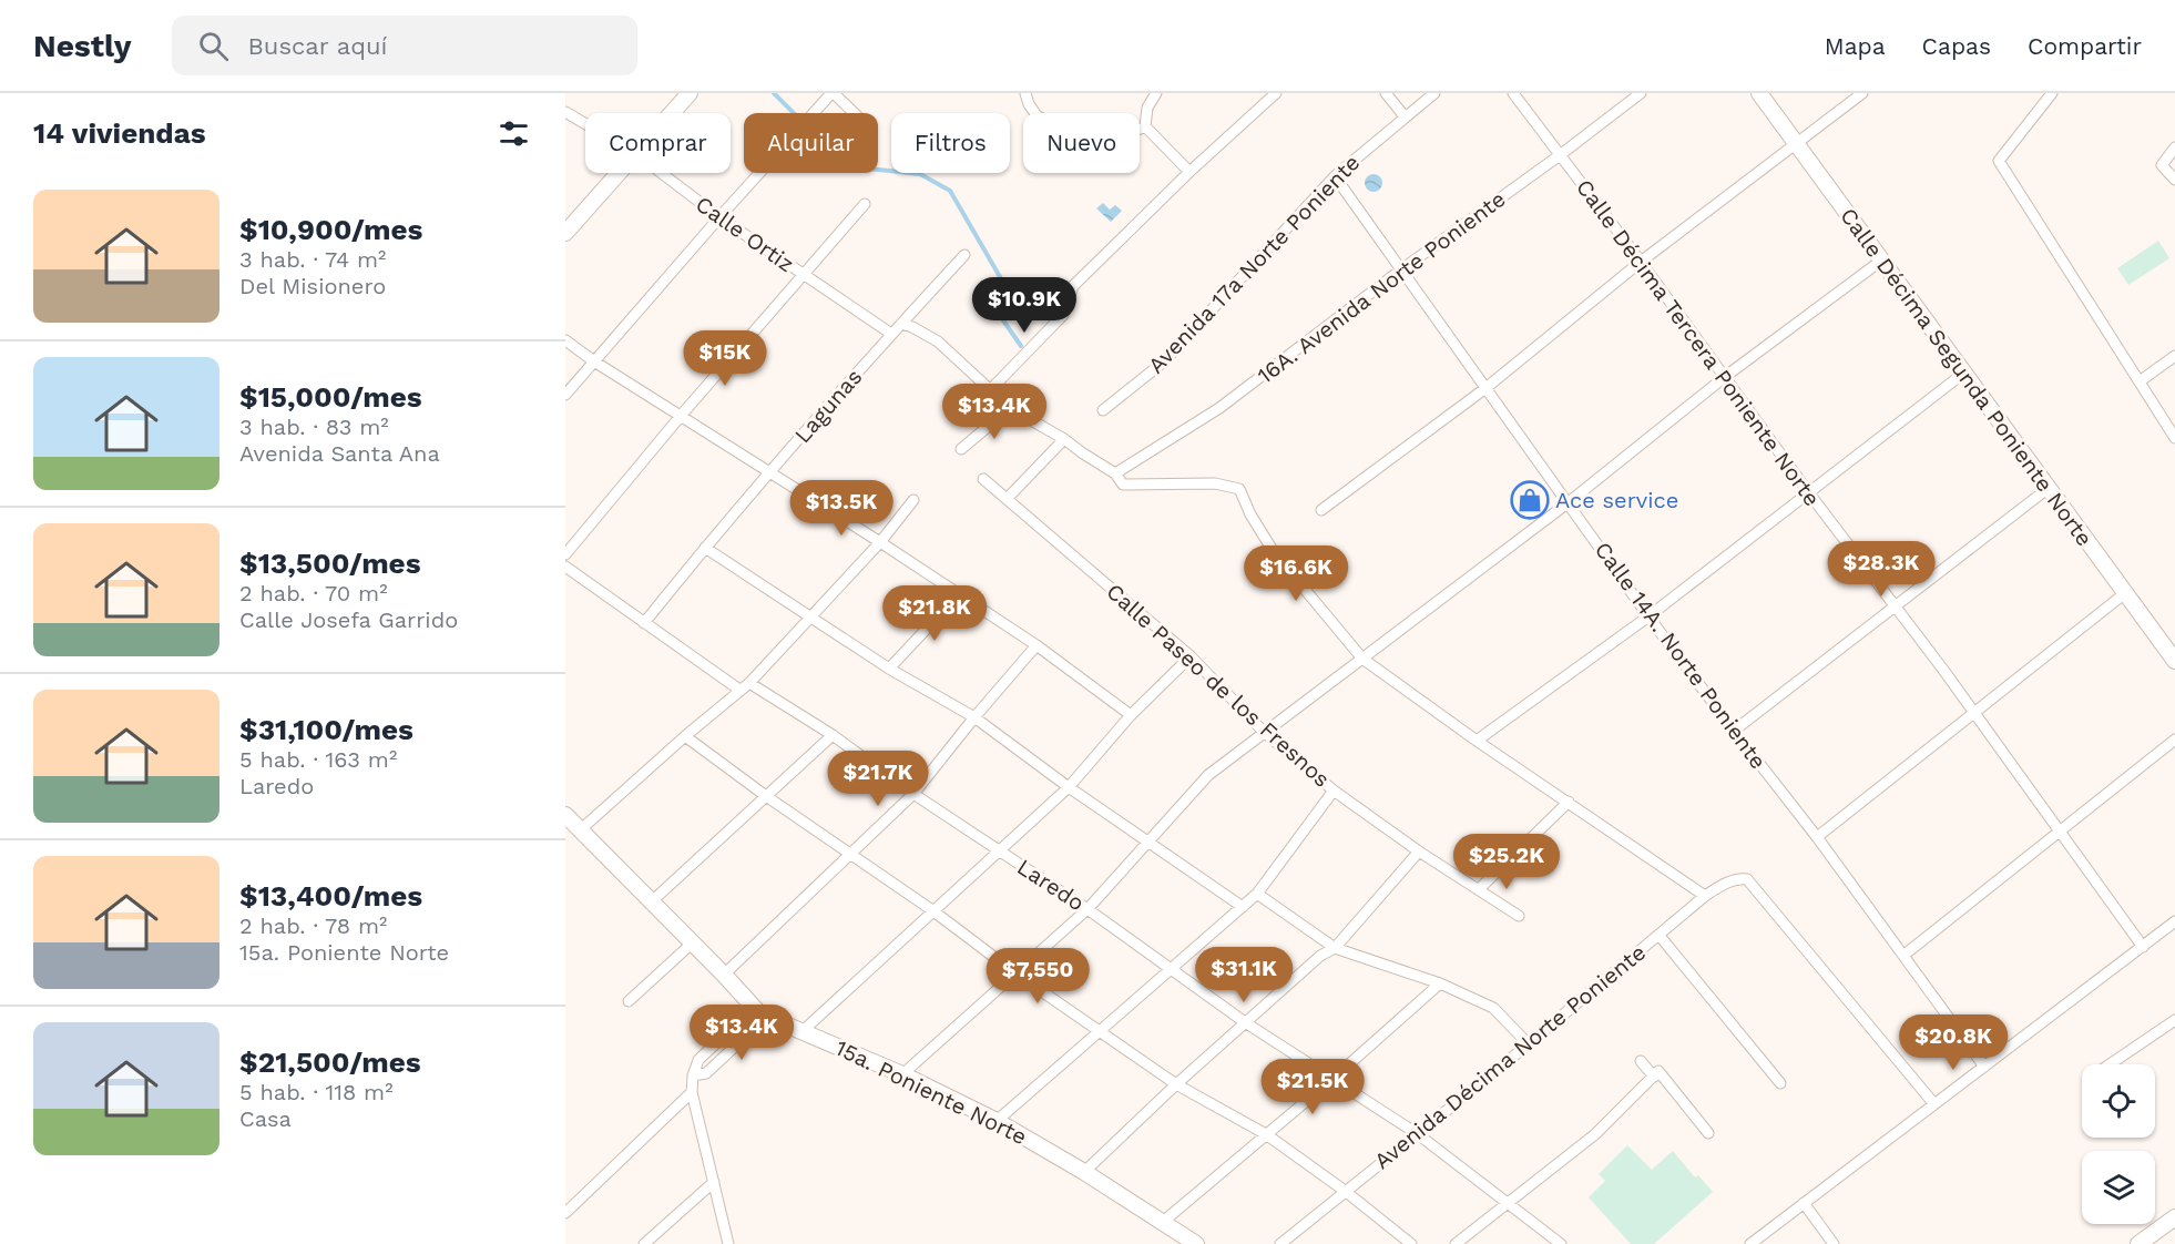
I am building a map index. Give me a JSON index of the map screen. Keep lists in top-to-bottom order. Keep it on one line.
{"streets":{"street":["Calle Ortiz","Avenida 17a Norte Poniente","16A. Avenida Norte Poniente","Calle Décima Tercera Poniente Norte","Calle Décima Segunda Poniente Norte","Lagunas","Calle 14A. Norte Poniente","Calle Paseo de los Fresnos","Laredo","Avenida Décima Norte Poniente","15a. Poniente Norte"]},"crossings":[["Calle Ortiz","Lagunas"],["Avenida 17a Norte Poniente","Calle 14A. Norte Poniente"],["16A. Avenida Norte Poniente","Calle Décima Tercera Poniente Norte"],["16A. Avenida Norte Poniente","Calle 14A. Norte Poniente"],["Laredo","Avenida Décima Norte Poniente"]],"places":{"shop":["Ace service"]},"page":{"header":"Nestly","search":"Buscar aquí","nav":["Mapa","Capas","Compartir"],"heading":"14 viviendas","chip":["Comprar","Alquilar","Filtros","Nuevo"],"list":[{"name":"$10,900/mes","note":"3 hab. · 74 m² · Del Misionero"},{"name":"$15,000/mes","note":"3 hab. · 83 m² · Avenida Santa Ana"},{"name":"$13,500/mes","note":"2 hab. · 70 m² · Calle Josefa Garrido"},{"name":"$31,100/mes","note":"5 hab. · 163 m² · Laredo"},{"name":"$13,400/mes","note":"2 hab. · 78 m² · 15a. Poniente Norte"},{"name":"$21,500/mes","note":"5 hab. · 118 m² · Casa"}],"price":["$10.9K","$15K","$13.4K","$13.5K","$28.3K","$16.6K","$21.8K","$21.7K","$25.2K","$31.1K","$7,550","$13.4K","$20.8K","$21.5K"]}}
